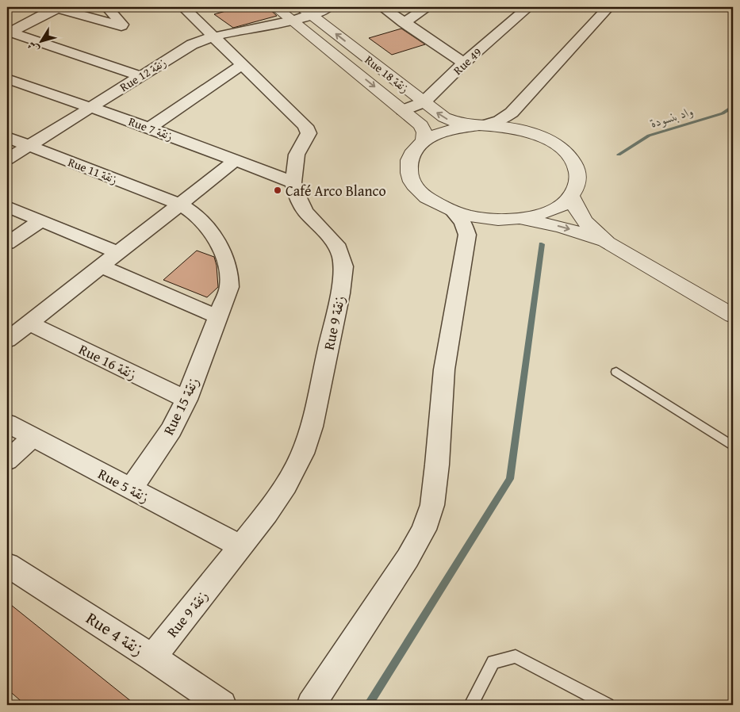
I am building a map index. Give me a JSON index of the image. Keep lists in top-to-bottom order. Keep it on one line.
{"streets":{"street":["Rue 49","Rue 18 زنقة","Rue 12 زنقة","Rue 7 زنقة","Rue 11 زنقة","Rue 9 زنقة","Rue 16 زنقة","Rue 15 زنقة","Rue 5 زنقة","Rue 4 زنقة"]},"crossings":[["Rue 49","Rue 18 زنقة"],["Rue 18 زنقة","Rue 12 زنقة"],["Rue 12 زنقة","Rue 7 زنقة"],["Rue 12 زنقة","Rue 11 زنقة"],["Rue 12 زنقة","Rue 9 زنقة"],["Rue 7 زنقة","Rue 9 زنقة"],["Rue 11 زنقة","Rue 15 زنقة"],["Rue 9 زنقة","Rue 5 زنقة"],["Rue 9 زنقة","Rue 4 زنقة"],["Rue 16 زنقة","Rue 15 زنقة"],["Rue 15 زنقة","Rue 5 زنقة"]],"water":["واد بنسودة"],"places":["Café Arco Blanco"],"north":"bottom left"}
